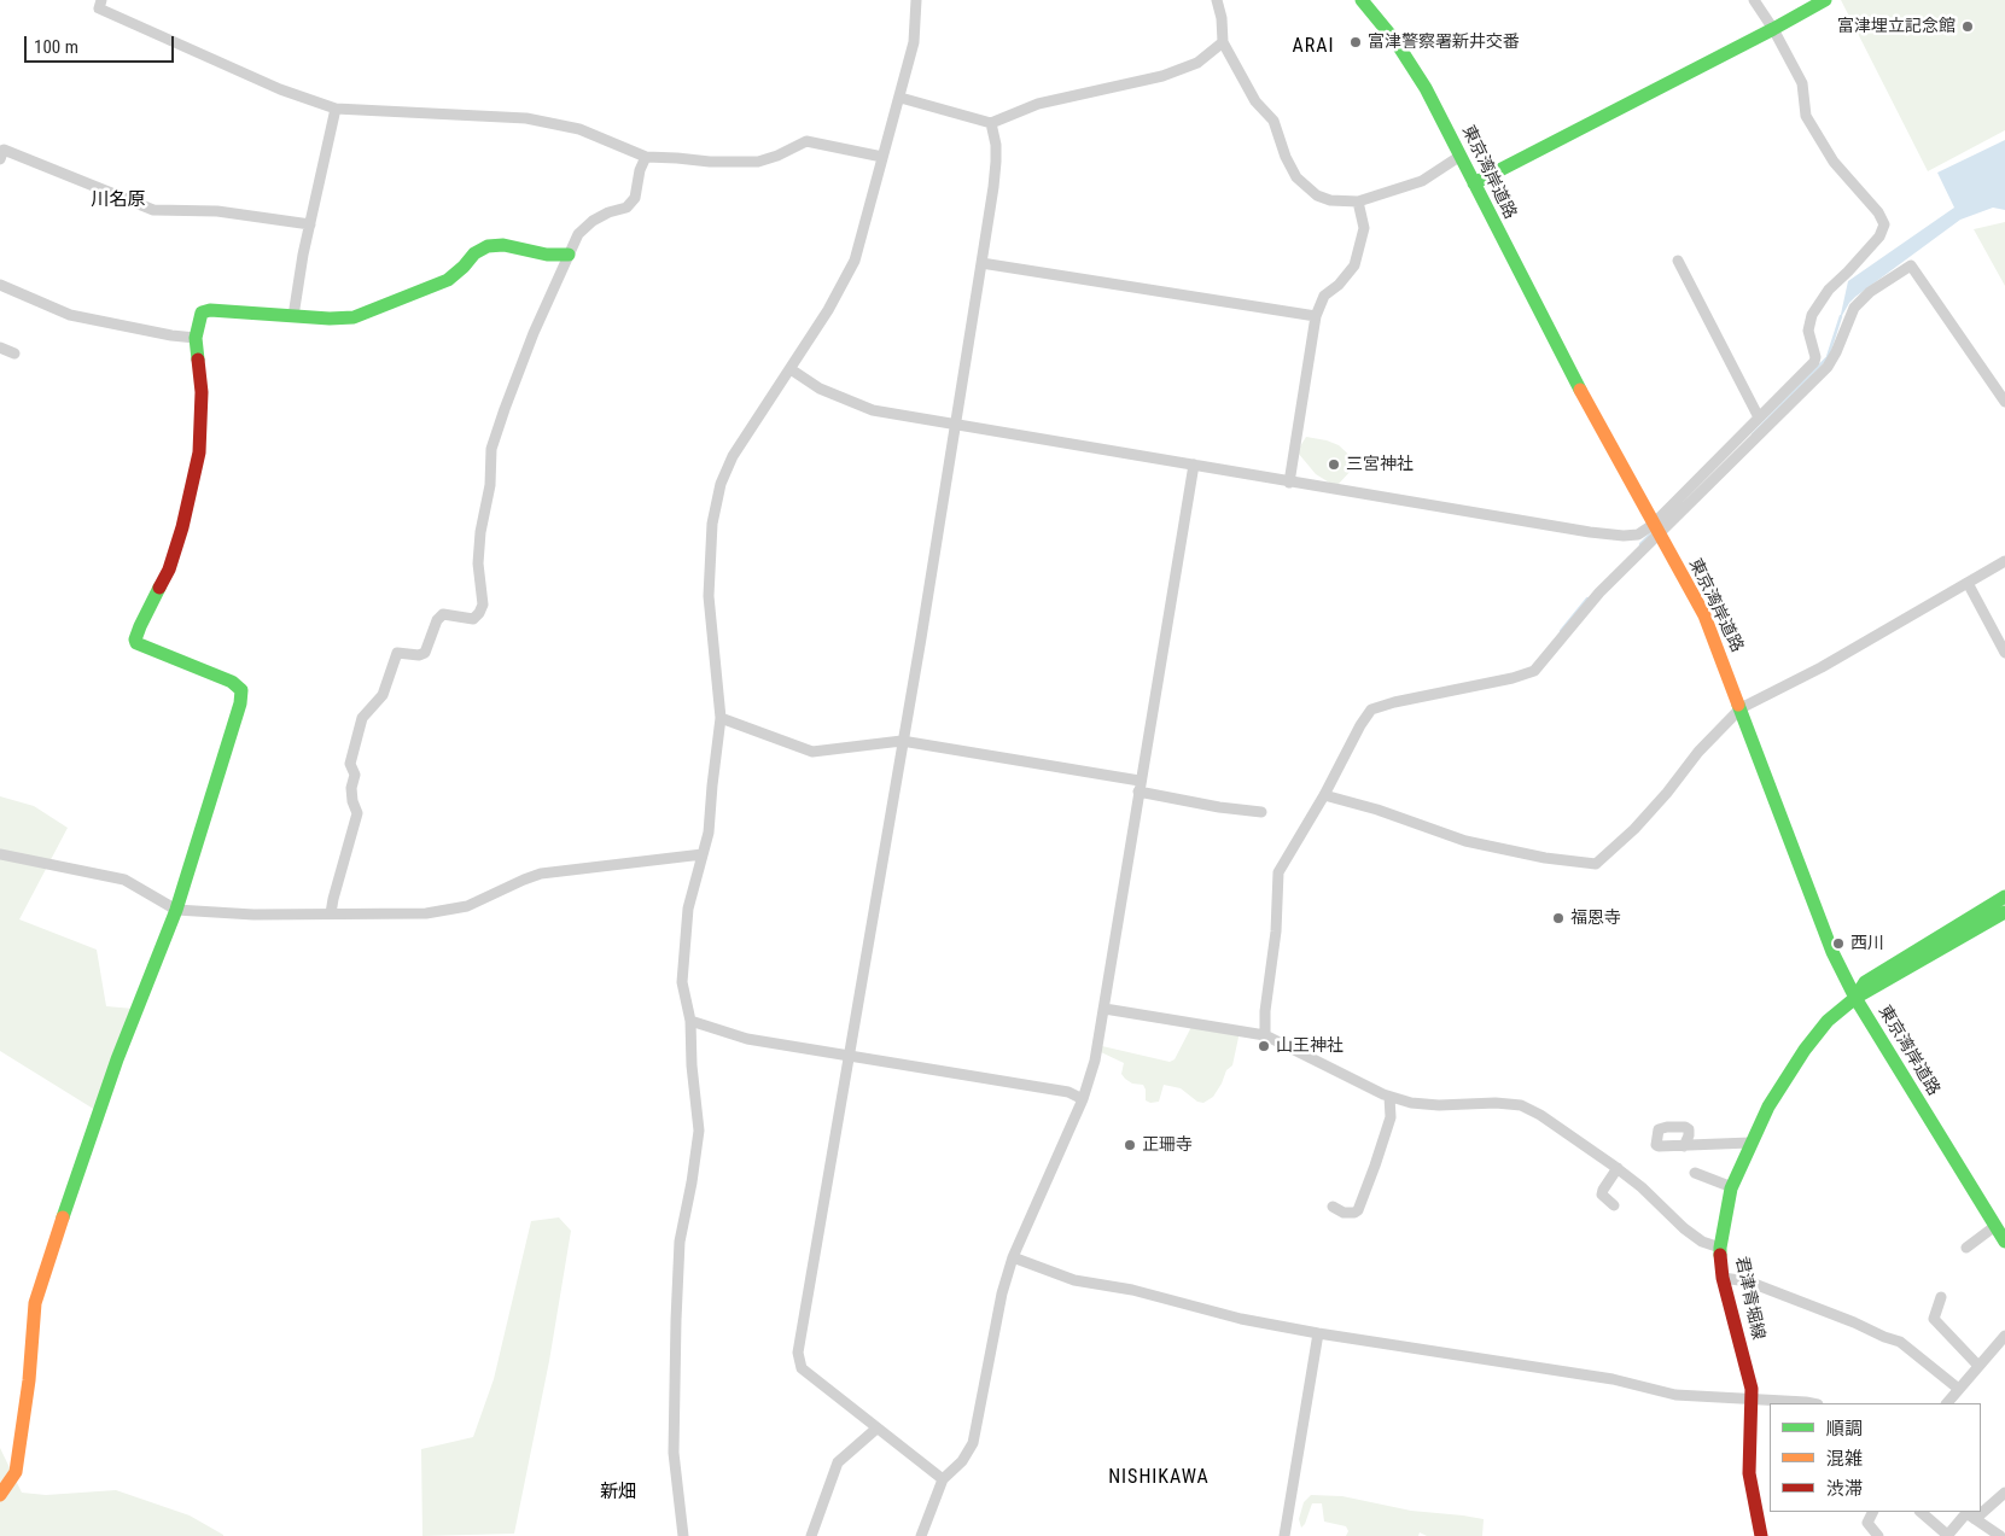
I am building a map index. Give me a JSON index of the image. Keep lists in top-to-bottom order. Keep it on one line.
{"streets":{"main road":["東京湾岸道路","君津青堀線"]},"crossings":[["東京湾岸道路","君津青堀線"]],"districts":["ARAI","川名原","NISHIKAWA","新畑"],"places":["富津埋立記念館","富津警察署新井交番","三宮神社","福恩寺","西川","山王神社","正珊寺"],"legend":["順調","混雑","渋滞"],"scale_bar":"100 m"}
